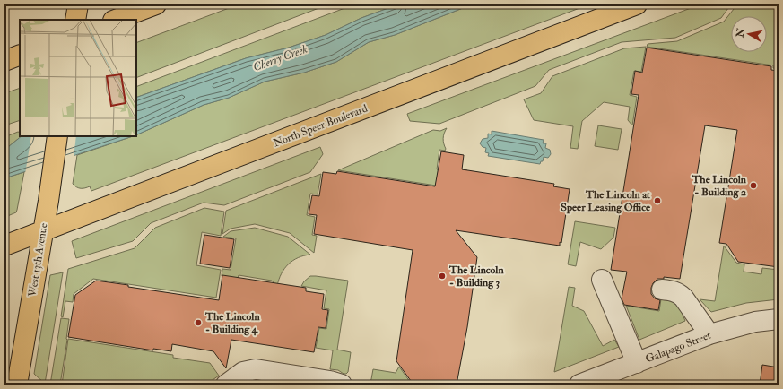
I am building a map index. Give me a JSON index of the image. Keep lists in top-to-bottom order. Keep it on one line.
{"streets":{"main road":["North Speer Boulevard","West 13th Avenue"],"street":["Galapago Street"]},"crossings":[["North Speer Boulevard","West 13th Avenue"]],"water":["Cherry Creek"],"places":["The Lincoln - Building 2","The Lincoln at Speer Leasing Office","The Lincoln - Building 3","The Lincoln - Building 4"],"north":"left"}
